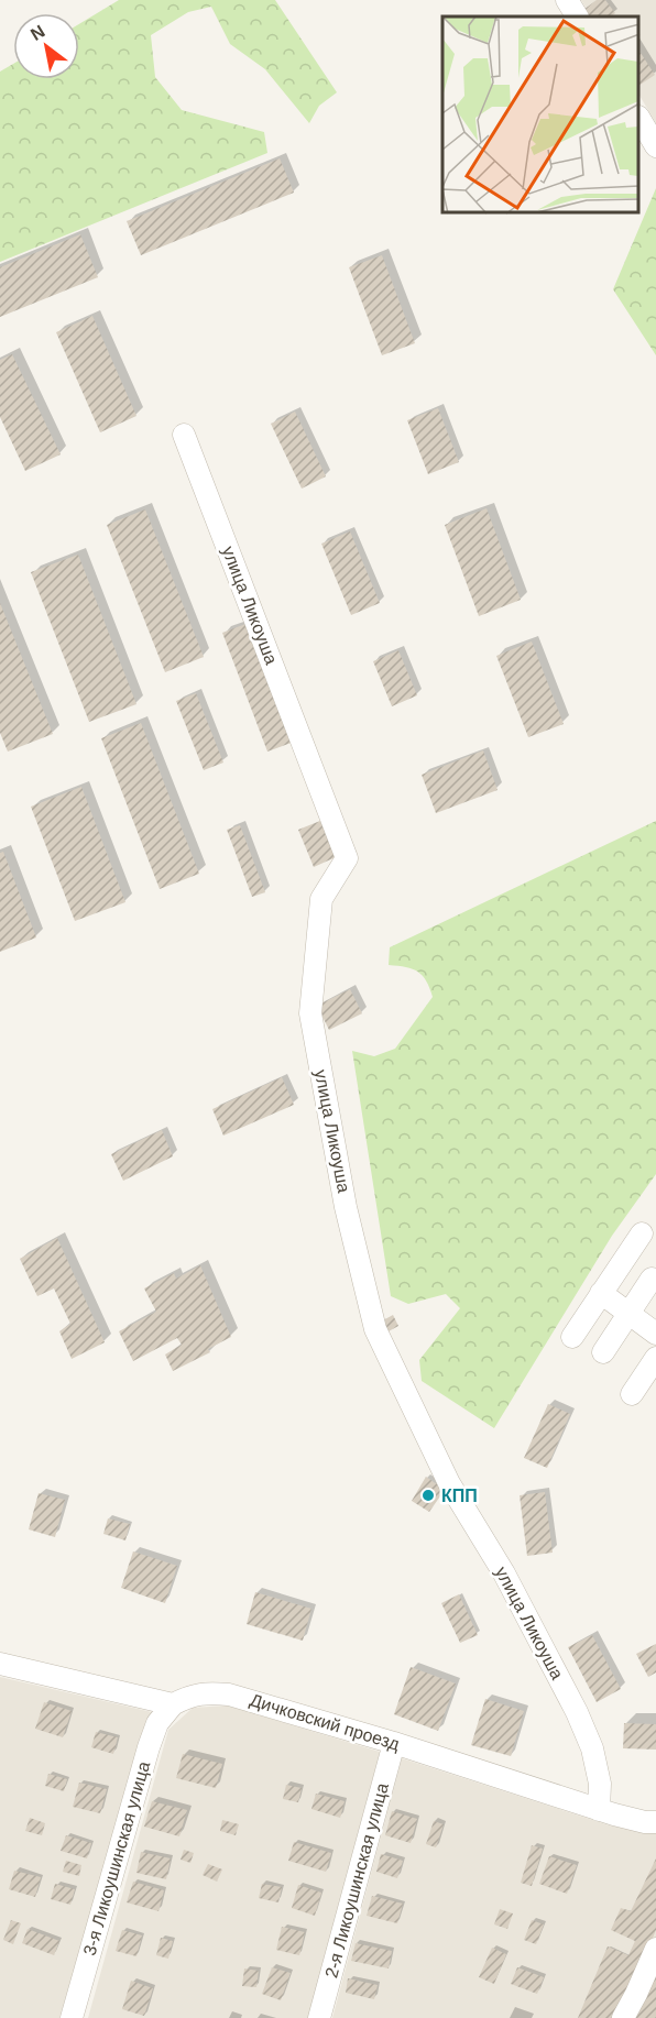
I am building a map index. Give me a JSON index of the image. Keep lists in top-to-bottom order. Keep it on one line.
{"streets":{"street":["улица Ликоуша","Дичковский проезд","3-я Ликоушинская улица","2-я Ликоушинская улица"]},"crossings":[["улица Ликоуша","Дичковский проезд"],["Дичковский проезд","3-я Ликоушинская улица"],["Дичковский проезд","2-я Ликоушинская улица"]],"places":["КПП"],"north":"top left"}
